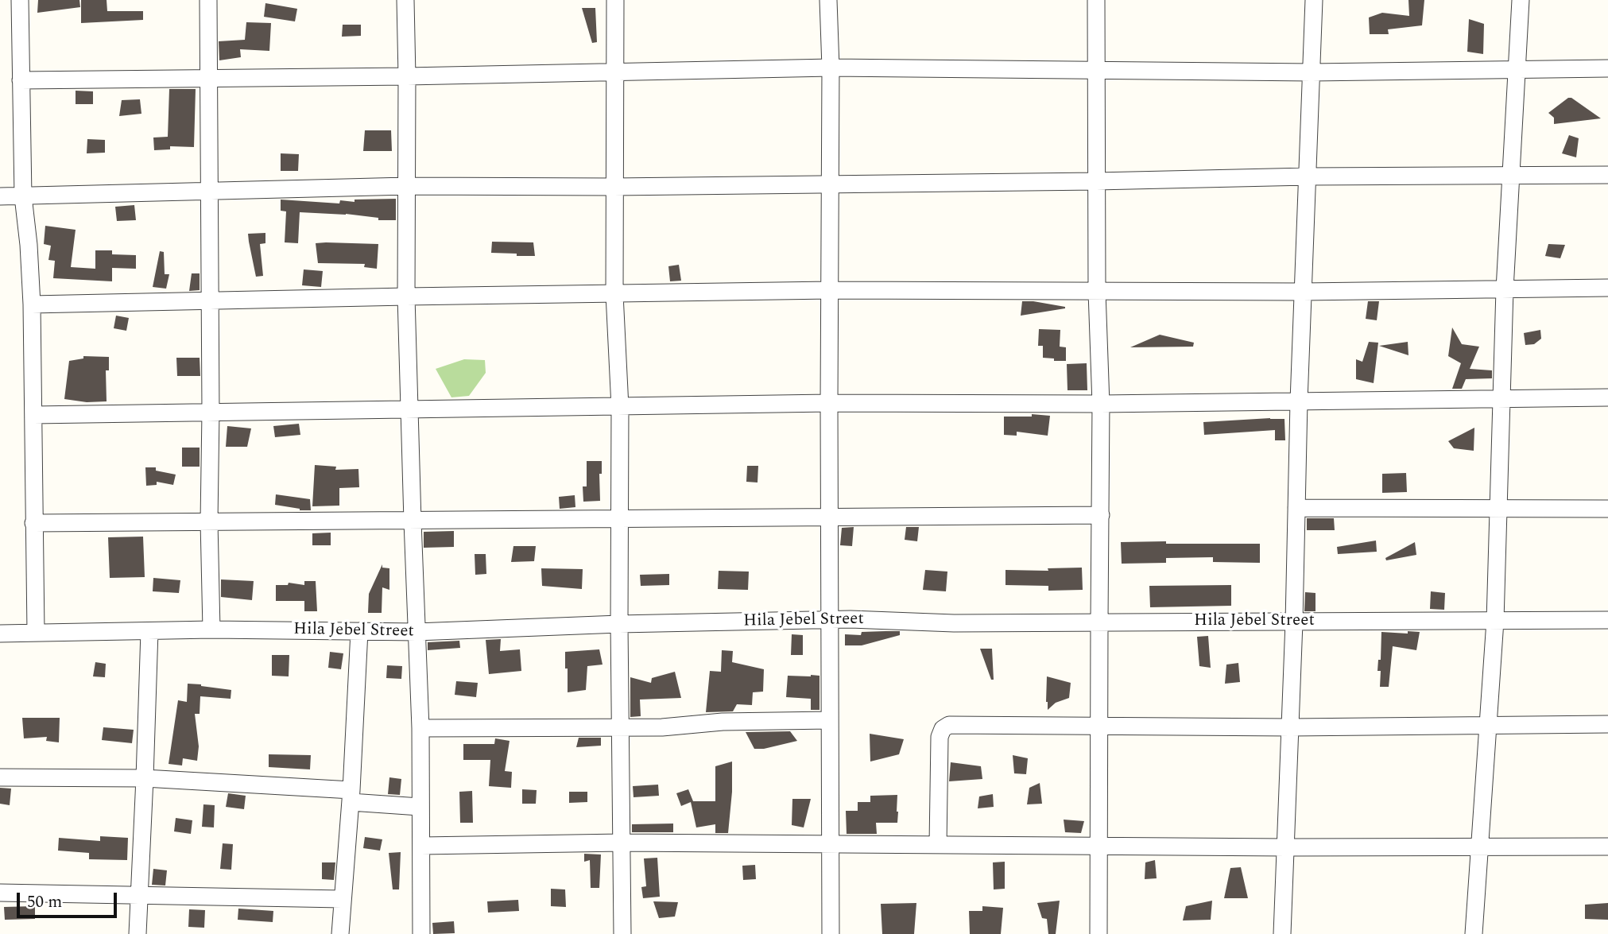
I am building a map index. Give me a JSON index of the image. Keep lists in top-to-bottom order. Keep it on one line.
{"streets":{"street":["Hila Jebel Street"]},"scale_bar":"50 m"}
